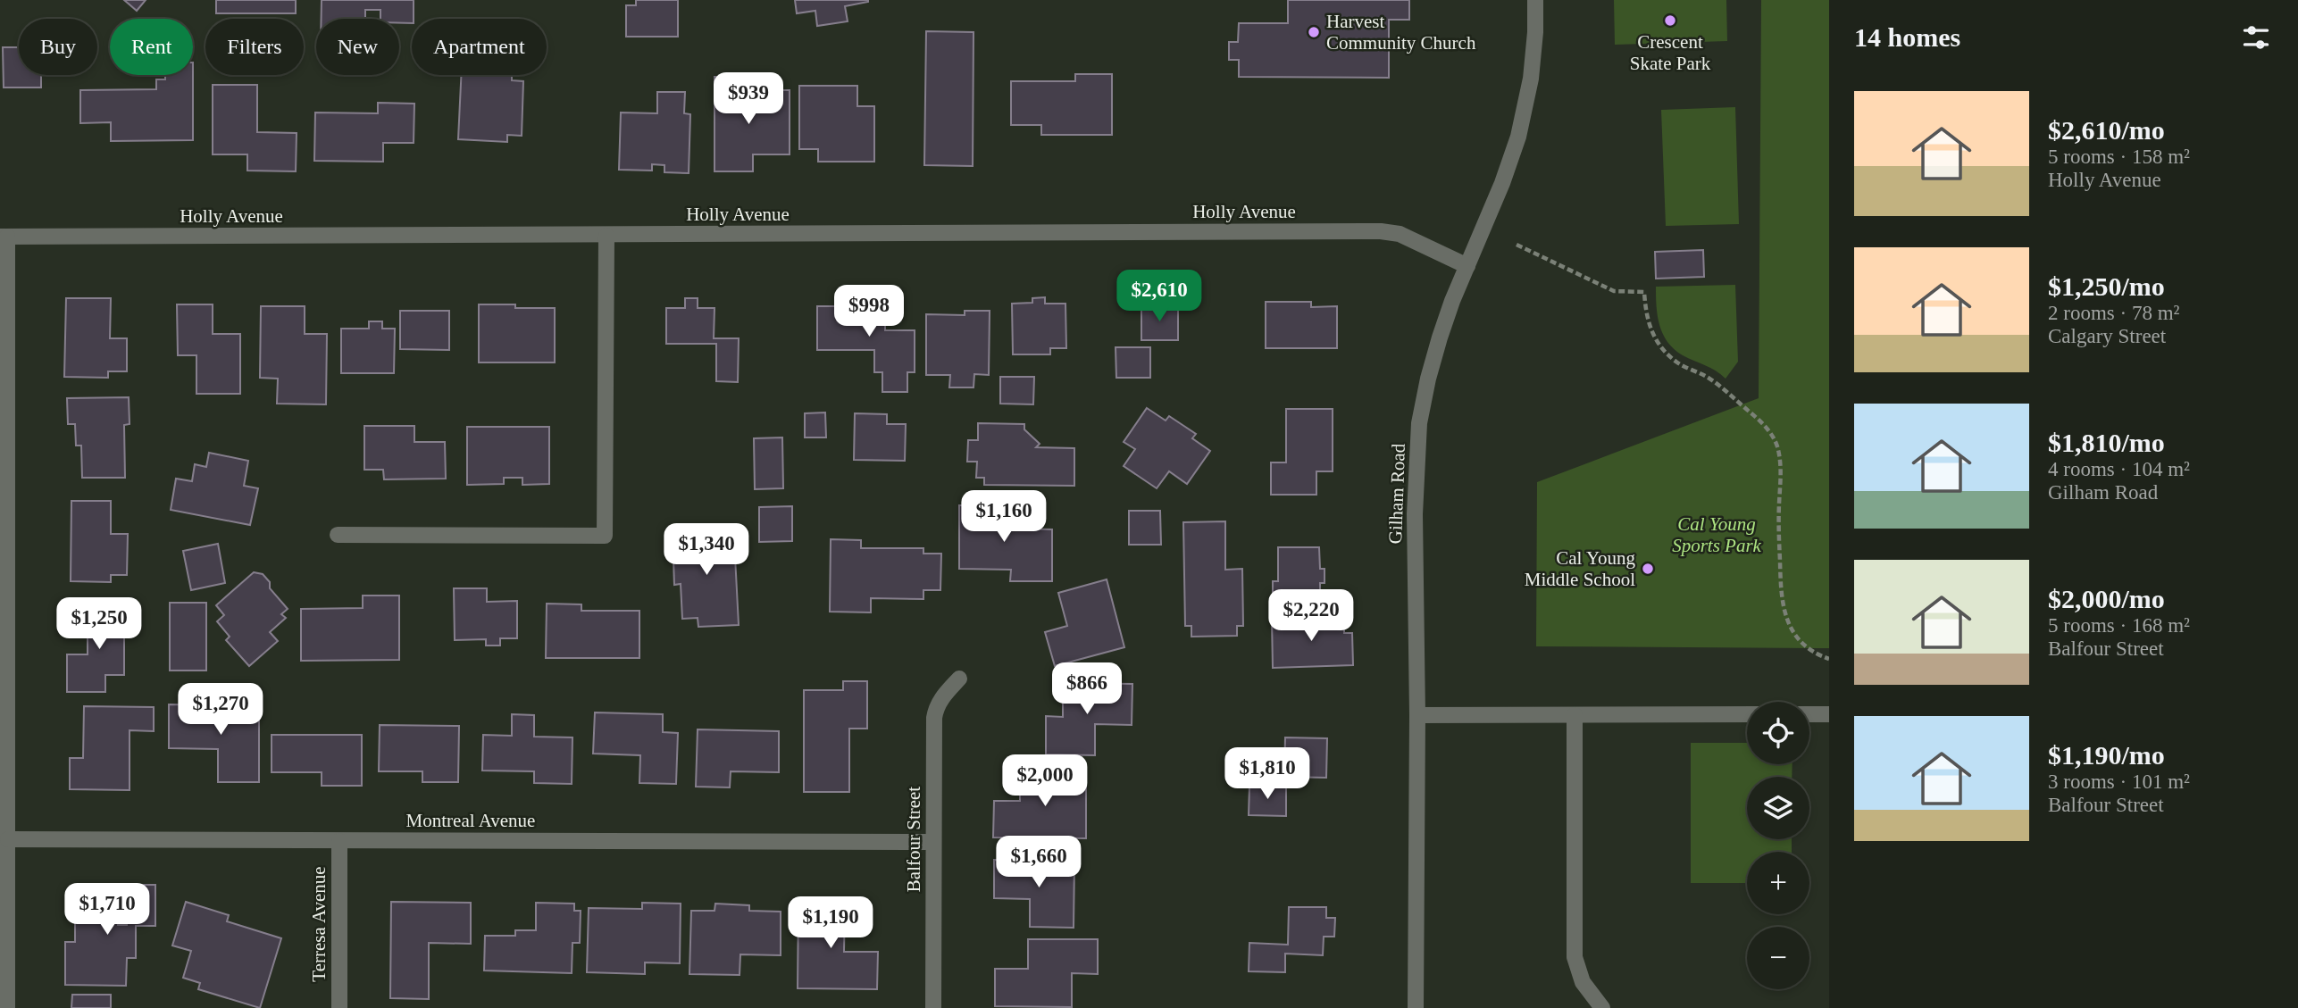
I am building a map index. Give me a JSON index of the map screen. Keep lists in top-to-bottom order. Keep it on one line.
{"streets":{"street":["Holly Avenue","Gilham Road","Montreal Avenue","Balfour Street","Terresa Avenue"]},"crossings":[["Holly Avenue","Gilham Road"],["Montreal Avenue","Balfour Street"],["Montreal Avenue","Terresa Avenue"]],"parks":["Cal Young Sports Park"],"places":["Crescent Skate Park","Harvest Community Church","Cal Young Middle School"],"page":{"heading":"14 homes","chip":["Buy","Rent","Filters","New","Apartment"],"price":["$939","$2,610","$998","$1,160","$1,340","$2,220","$1,250","$866","$1,270","$1,810","$2,000","$1,660","$1,710","$1,190"],"list":[{"name":"$2,610/mo","note":"5 rooms · 158 m² · Holly Avenue"},{"name":"$1,250/mo","note":"2 rooms · 78 m² · Calgary Street"},{"name":"$1,810/mo","note":"4 rooms · 104 m² · Gilham Road"},{"name":"$2,000/mo","note":"5 rooms · 168 m² · Balfour Street"},{"name":"$1,190/mo","note":"3 rooms · 101 m² · Balfour Street"}],"map_buttons":["+","−"]}}
